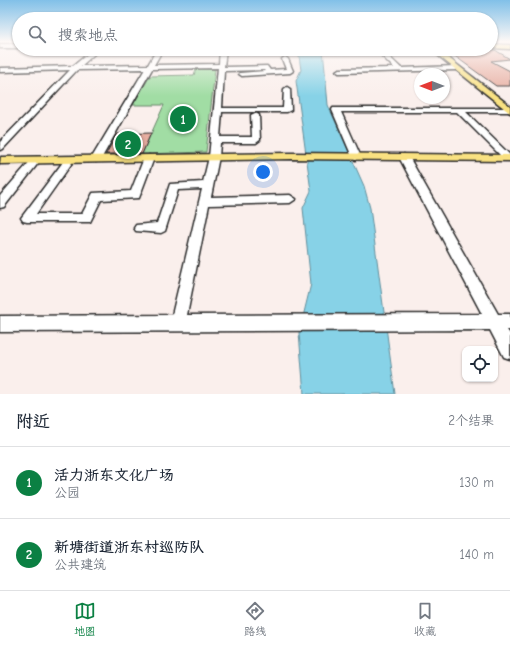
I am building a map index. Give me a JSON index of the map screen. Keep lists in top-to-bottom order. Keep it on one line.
{"north":"left","page":{"search":"搜索地点","pins":["1","2"],"heading":["附近","2个结果"],"list":[{"mark":"1","name":"活力浙东文化广场","note":"公园","value":"130 m"},{"mark":"2","name":"新塘街道浙东村巡防队","note":"公共建筑","value":"140 m"}],"nav":["地图","路线","收藏"]}}
